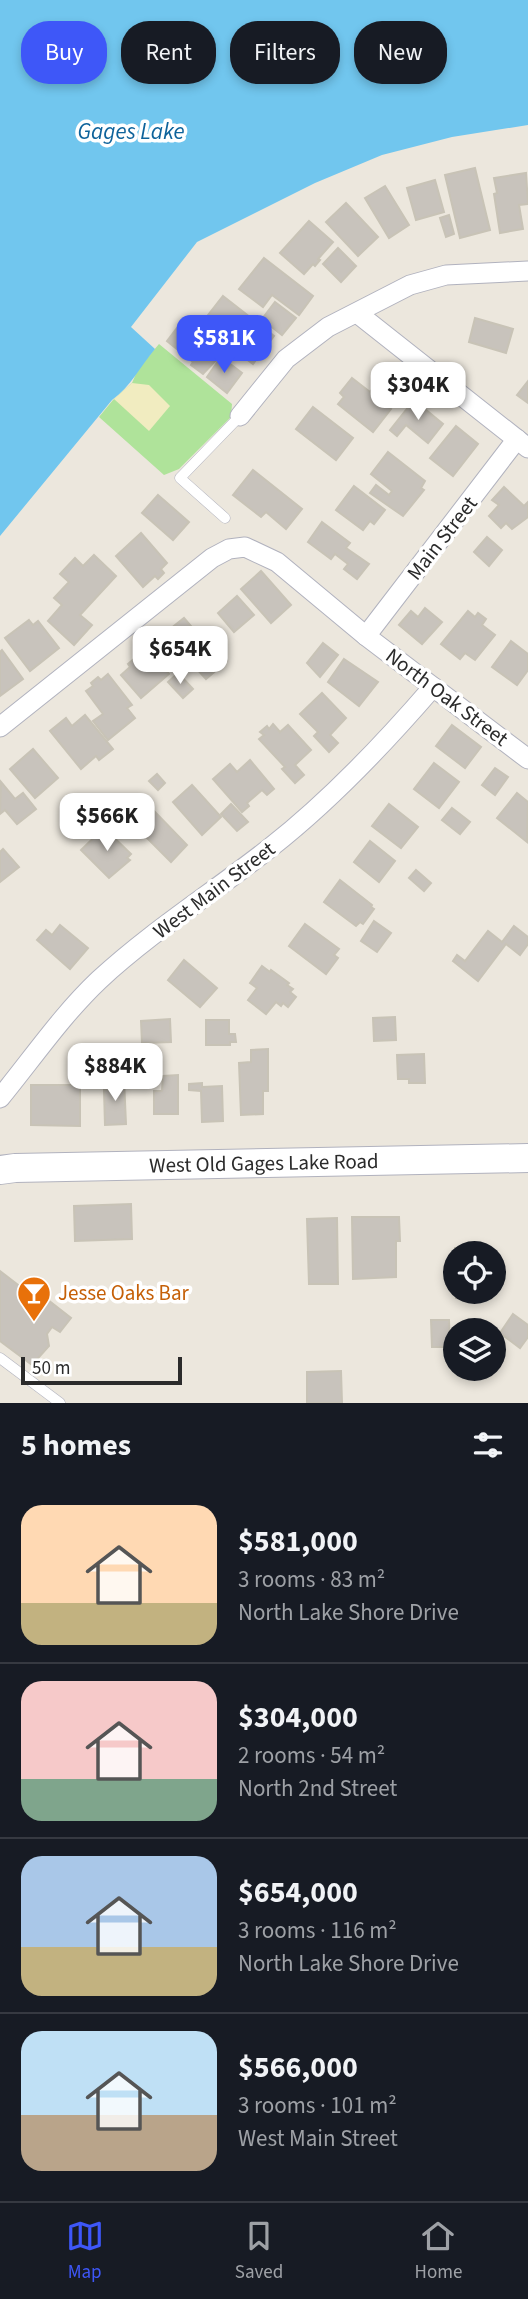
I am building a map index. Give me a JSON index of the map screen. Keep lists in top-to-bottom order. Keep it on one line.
{"streets":{"street":["Main Street","North Oak Street","West Main Street","West Old Gages Lake Road"]},"crossings":[["Main Street","North Oak Street"],["North Oak Street","West Main Street"]],"water":["Gages Lake"],"places":{"bar":["Jesse Oaks Bar"]},"scale_bar":"50 m","page":{"chip":["Buy","Rent","Filters","New"],"price":["$581K","$304K","$654K","$566K","$884K"],"scale":"50 m","heading":"5 homes","list":[{"name":"$581,000","note":"3 rooms · 83 m² · North Lake Shore Drive"},{"name":"$304,000","note":"2 rooms · 54 m² · North 2nd Street"},{"name":"$654,000","note":"3 rooms · 116 m² · North Lake Shore Drive"},{"name":"$566,000","note":"3 rooms · 101 m² · West Main Street"}],"tabs":["Map","Saved","Home"]}}
